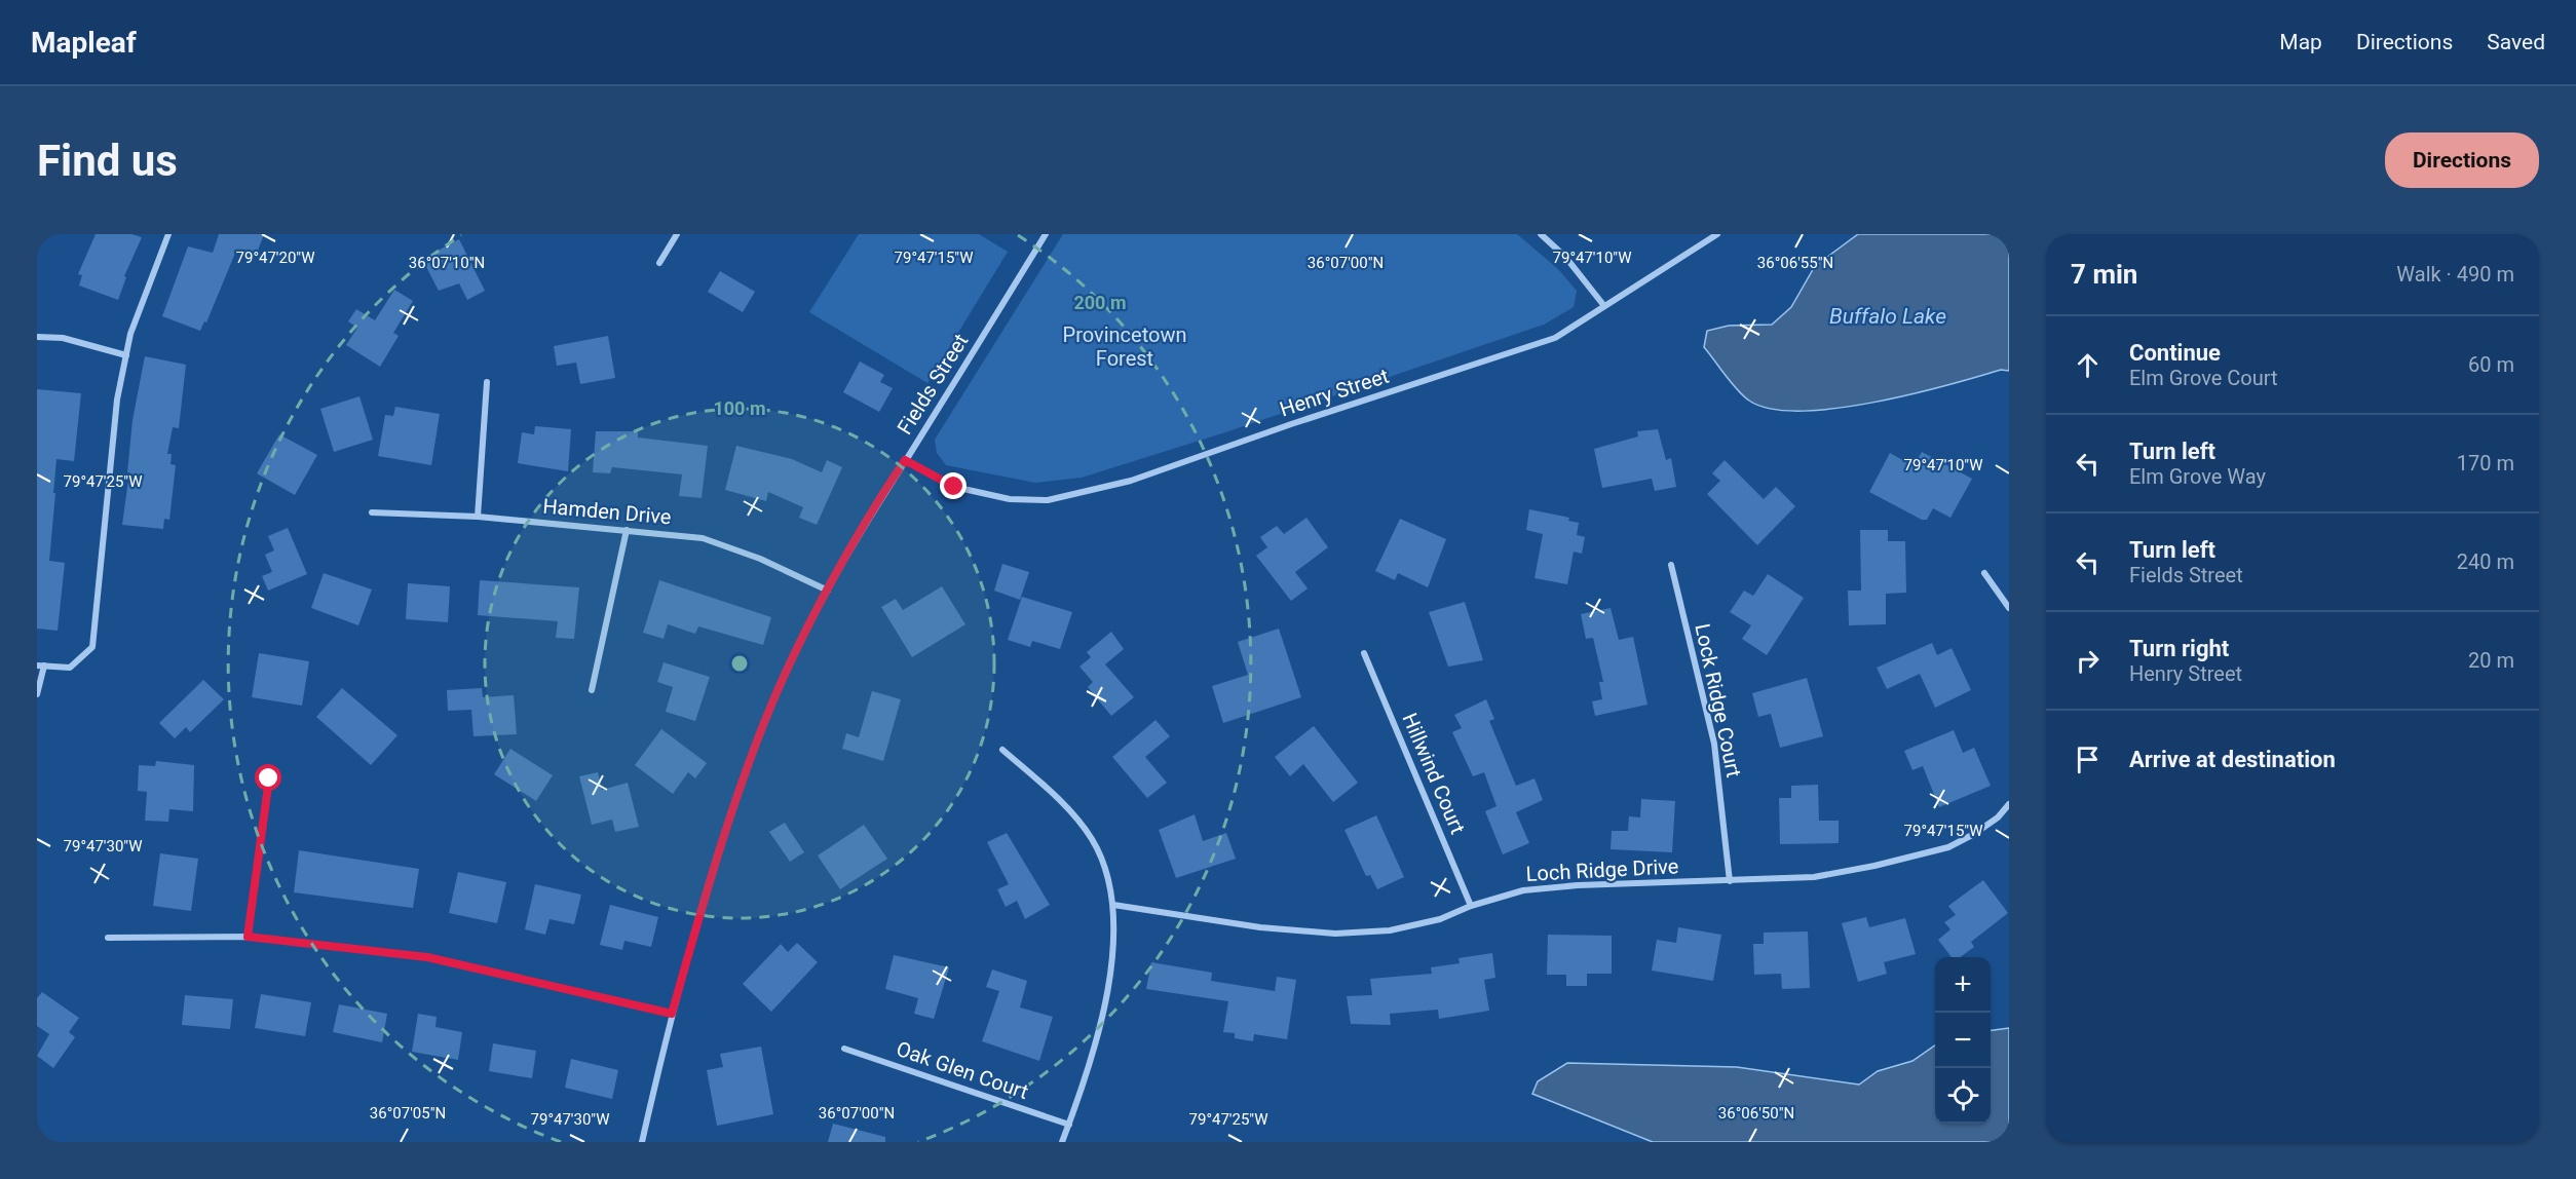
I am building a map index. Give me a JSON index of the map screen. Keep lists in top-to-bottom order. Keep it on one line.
{"streets":{"street":["Fields Street","Henry Street","Hamden Drive","Lock Ridge Court","Hillwind Court","Loch Ridge Drive","Oak Glen Court"]},"crossings":[["Fields Street","Henry Street"],["Fields Street","Hamden Drive"],["Lock Ridge Court","Loch Ridge Drive"],["Hillwind Court","Loch Ridge Drive"]],"water":["Buffalo Lake"],"parks":["Provincetown Forest"],"page":{"header":"Mapleaf","nav":["Map","Directions","Saved"],"buttons":"Directions","title":"Find us","heading":["7 min","Walk · 490 m"],"list":[["Continue","Elm Grove Court","60 m"],["Turn left","Elm Grove Way","170 m"],["Turn left","Fields Street","240 m"],["Turn right","Henry Street","20 m"],"Arrive at destination"],"map_buttons":["+","−"]},"coordinates":["79°47'15\"W","79°47'10\"W","79°47'20\"W","36°07'10\"N","36°07'00\"N","36°06'55\"N","79°47'25\"W","79°47'30\"W","36°07'05\"N","36°06'50\"N"],"rings":["200 m","100 m"]}
